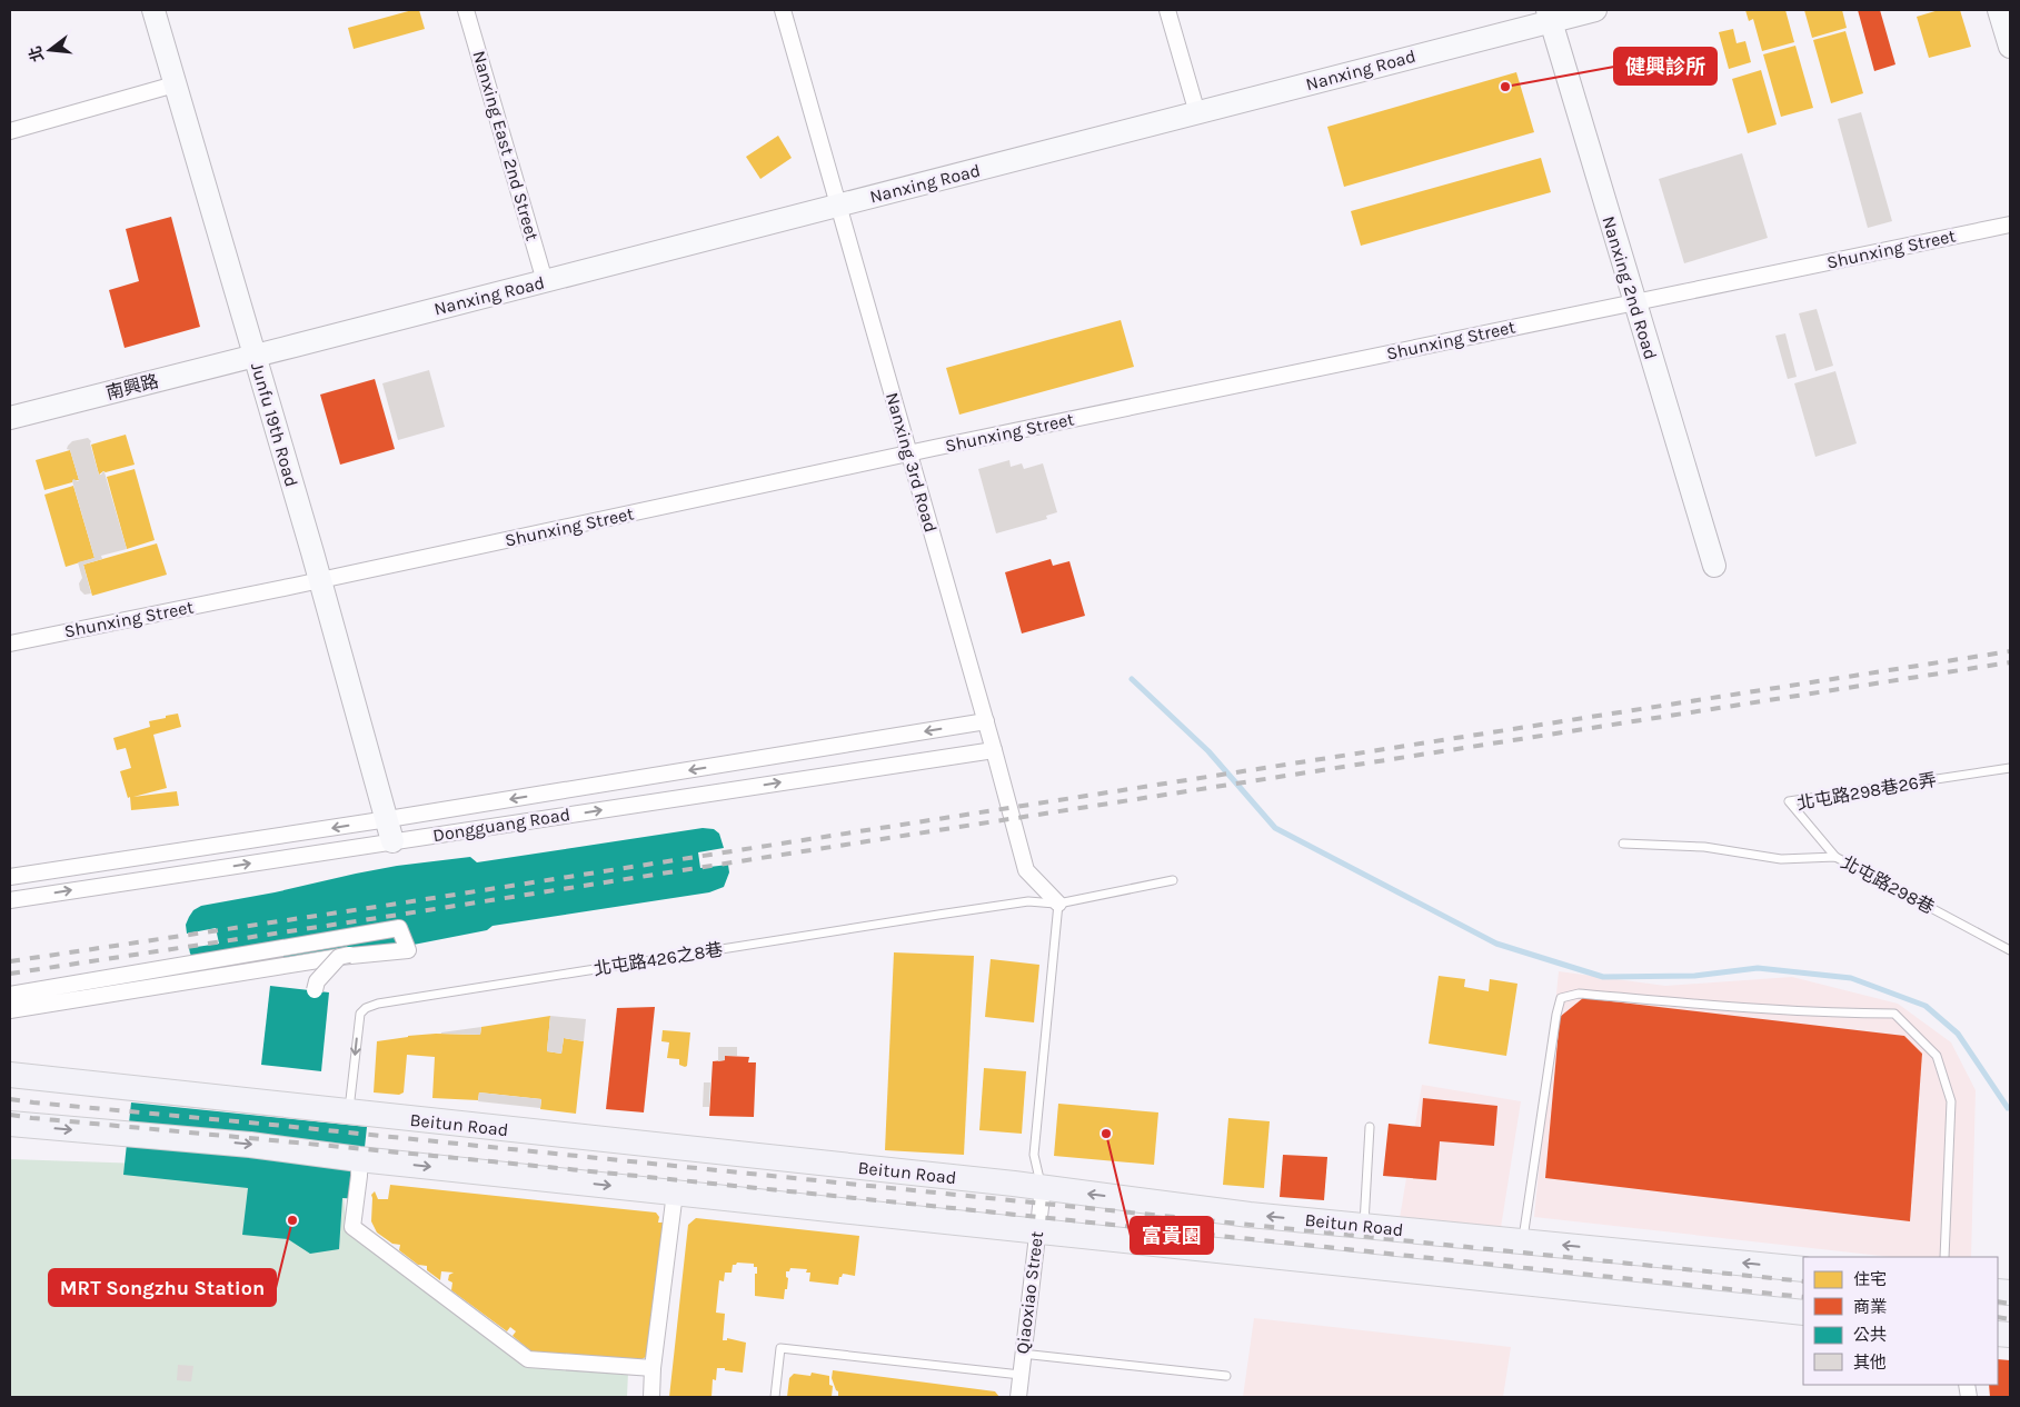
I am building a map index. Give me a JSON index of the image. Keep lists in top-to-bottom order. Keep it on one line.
{"streets":{"main road":["Beitun Road"],"street":["Nanxing Road","Nanxing East 2nd Street","Shunxing Street","Nanxing 2nd Road","南興路","Junfu 19th Road","Nanxing 3rd Road","Dongguang Road","Qiaoxiao Street"],"lane":["北屯路298巷26弄","北屯路298巷","北屯路426之8巷"]},"crossings":[["Nanxing Road","Nanxing East 2nd Street"],["Nanxing Road","Nanxing 2nd Road"],["Nanxing Road","南興路"],["Nanxing Road","Junfu 19th Road"],["Nanxing Road","Nanxing 3rd Road"],["Shunxing Street","Nanxing 2nd Road"],["Shunxing Street","Junfu 19th Road"],["Shunxing Street","Nanxing 3rd Road"],["南興路","Junfu 19th Road"],["Junfu 19th Road","Dongguang Road"],["Nanxing 3rd Road","Dongguang Road"],["Nanxing 3rd Road","北屯路426之8巷"],["北屯路298巷26弄","北屯路298巷"],["北屯路426之8巷","Beitun Road"],["Beitun Road","Qiaoxiao Street"]],"one_way":["北屯路426之8巷"],"places":["健興診所","富貴園","MRT Songzhu Station"],"legend":["住宅","商業","公共","其他"],"north":"left"}
